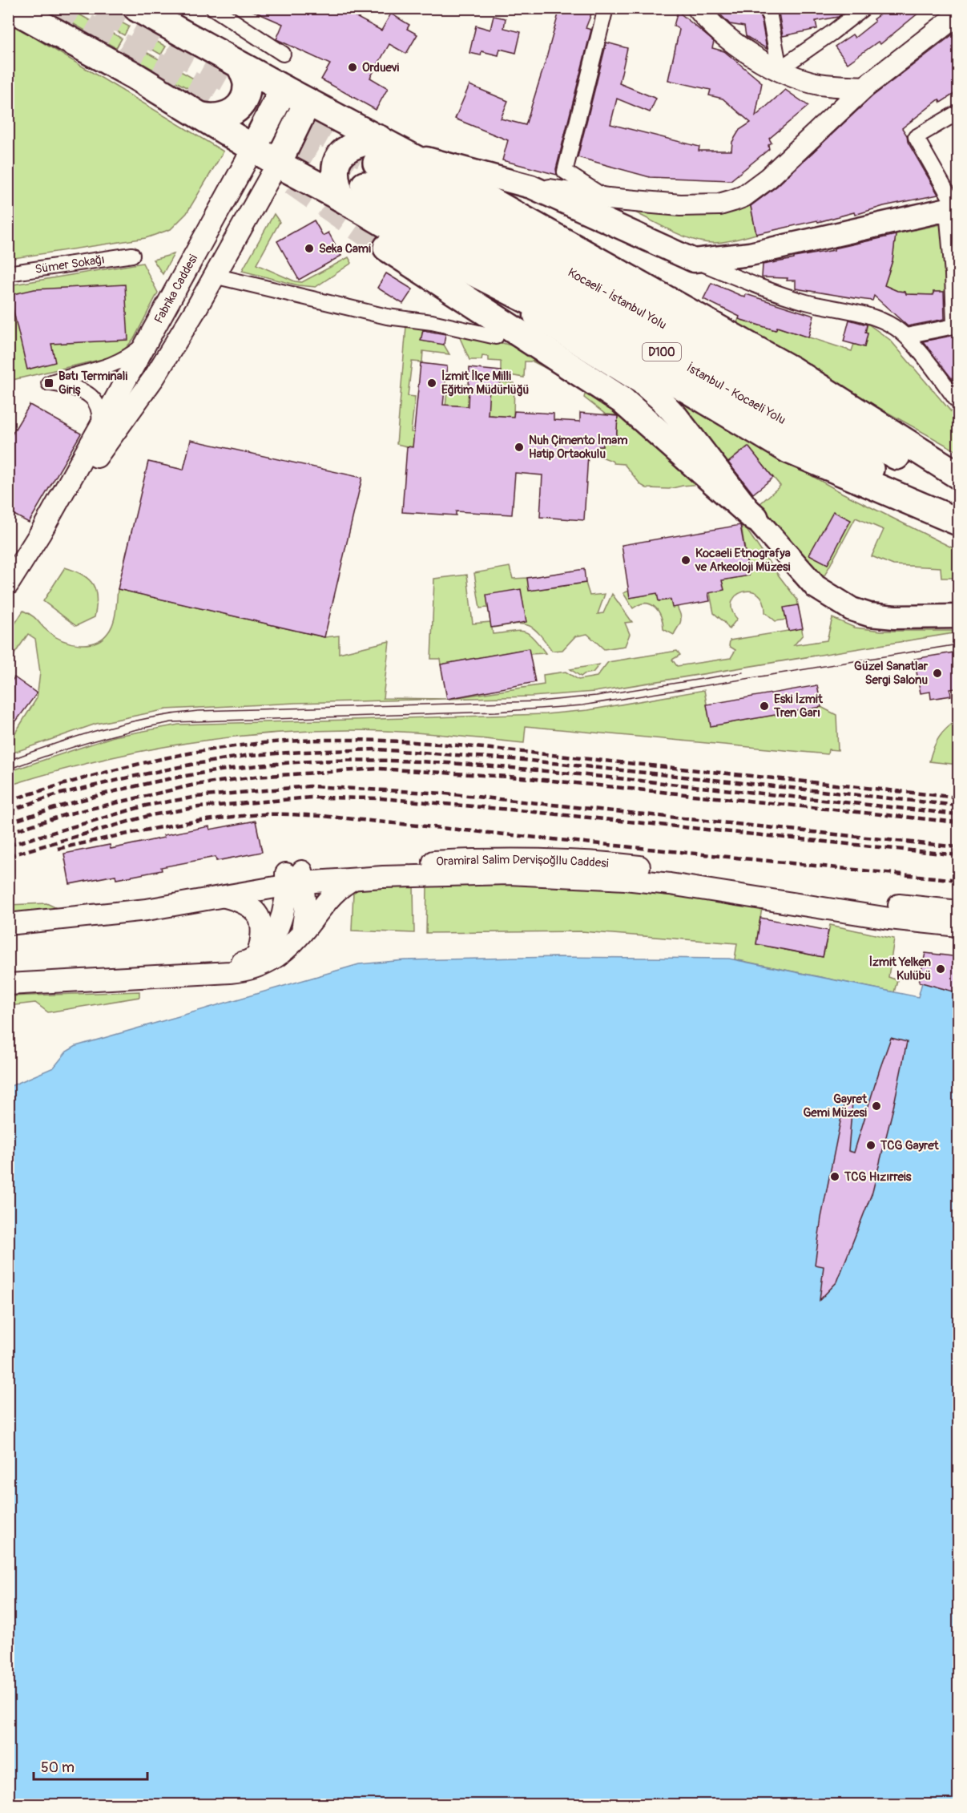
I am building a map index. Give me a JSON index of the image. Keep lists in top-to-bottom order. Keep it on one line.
{"streets":{"highway":["Kocaeli - İstanbul Yolu","D100","İstanbul - Kocaeli Yolu"],"main road":["Fabrika Caddesi","Oramiral Salim Dervişoğllu Caddesi"],"street":["Sümer Sokağı"]},"crossings":[["Kocaeli - İstanbul Yolu","İstanbul - Kocaeli Yolu"]],"places":{"other":["Orduevi","Seka Cami","İzmit İlçe Milli Eğitim Müdürlüğü","Nuh Çimento İmam Hatip Ortaokulu","Kocaeli Etnografya ve Arkeoloji Müzesi","Güzel Sanatlar Sergi Salonu","Eski İzmit Tren Garı","İzmit Yelken Kulübü","Gayret Gemi Müzesi","TCG Gayret","TCG Hızırreis"],"transit":["Batı Terminali Giriş"]},"scale_bar":"50 m"}
